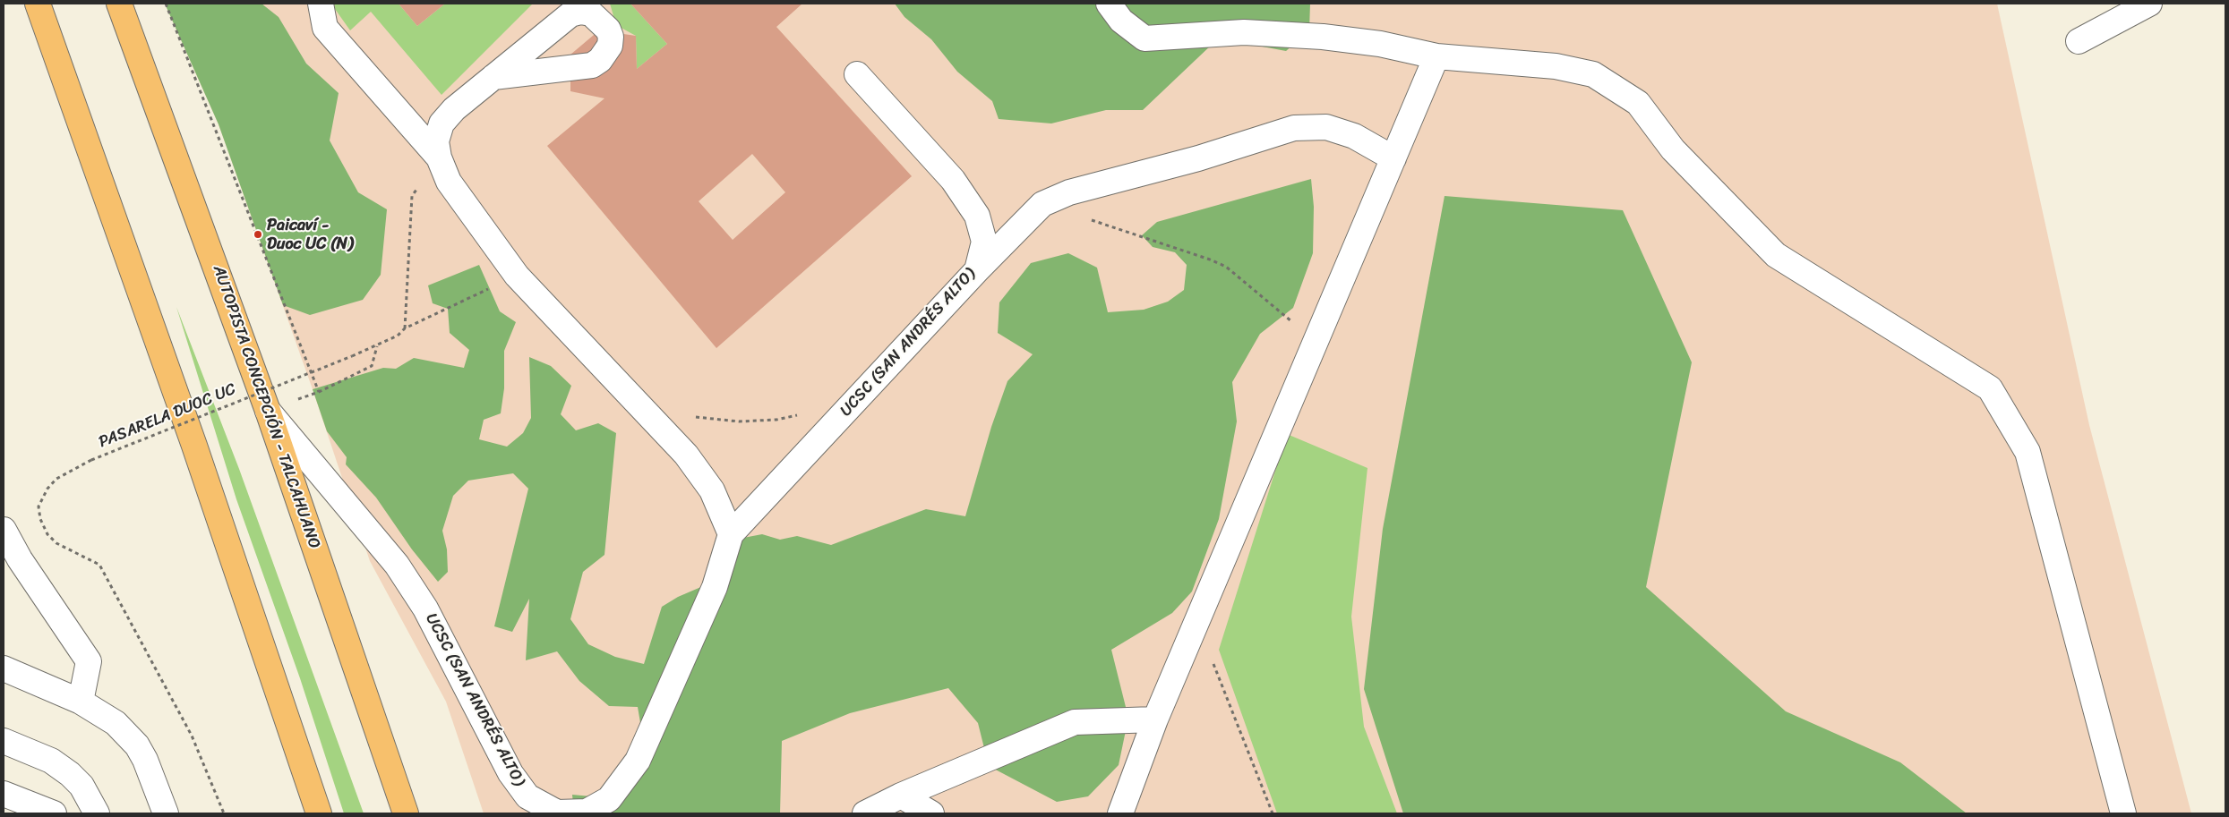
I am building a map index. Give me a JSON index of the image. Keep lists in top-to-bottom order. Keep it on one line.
{"streets":{"highway":["AUTOPISTA CONCEPCIÓN - TALCAHUANO"],"lane":["UCSC (SAN ANDRÉS ALTO)"],"path":["PASARELA DUOC UC"]},"crossings":[["UCSC (SAN ANDRÉS ALTO)","AUTOPISTA CONCEPCIÓN - TALCAHUANO"]],"places":["Paicaví - Duoc UC (N)"]}
